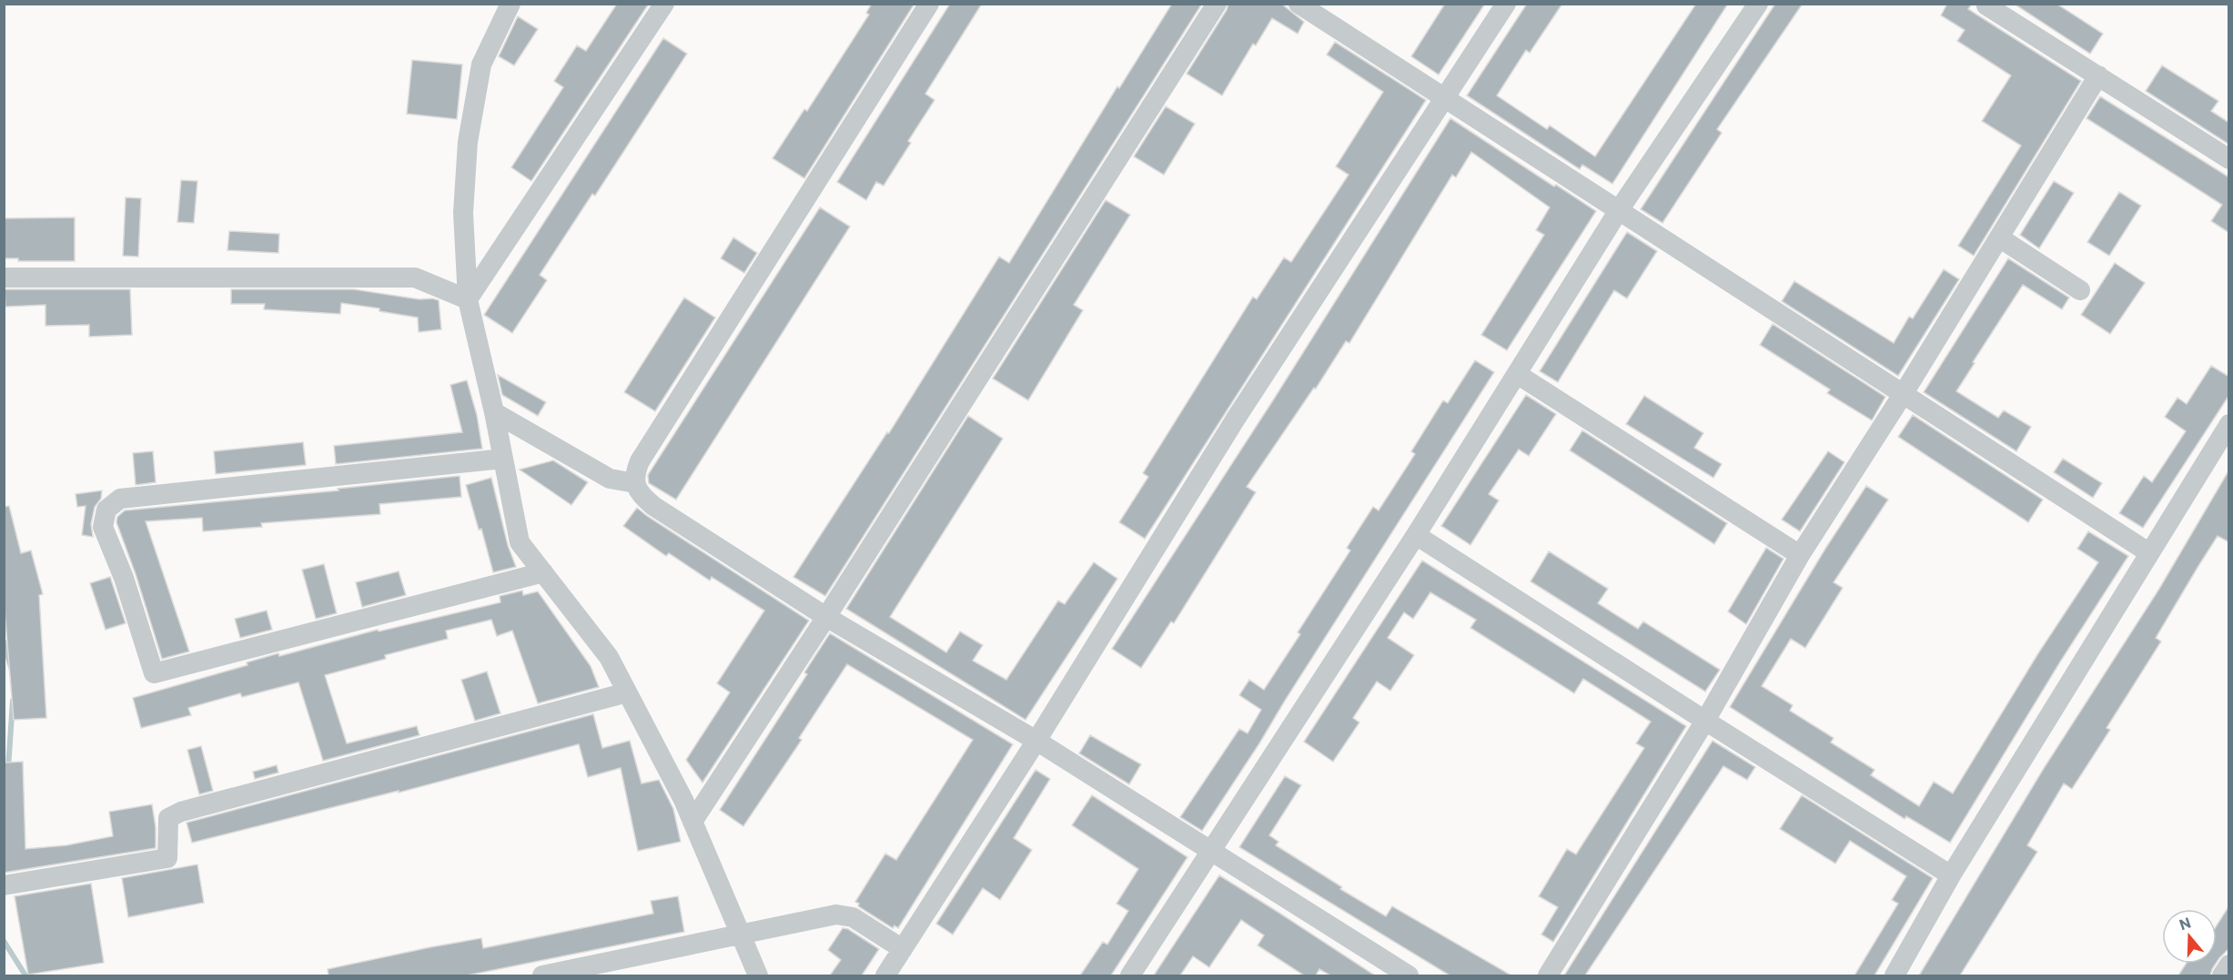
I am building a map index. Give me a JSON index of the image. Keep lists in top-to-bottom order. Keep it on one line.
{"north":"top"}
